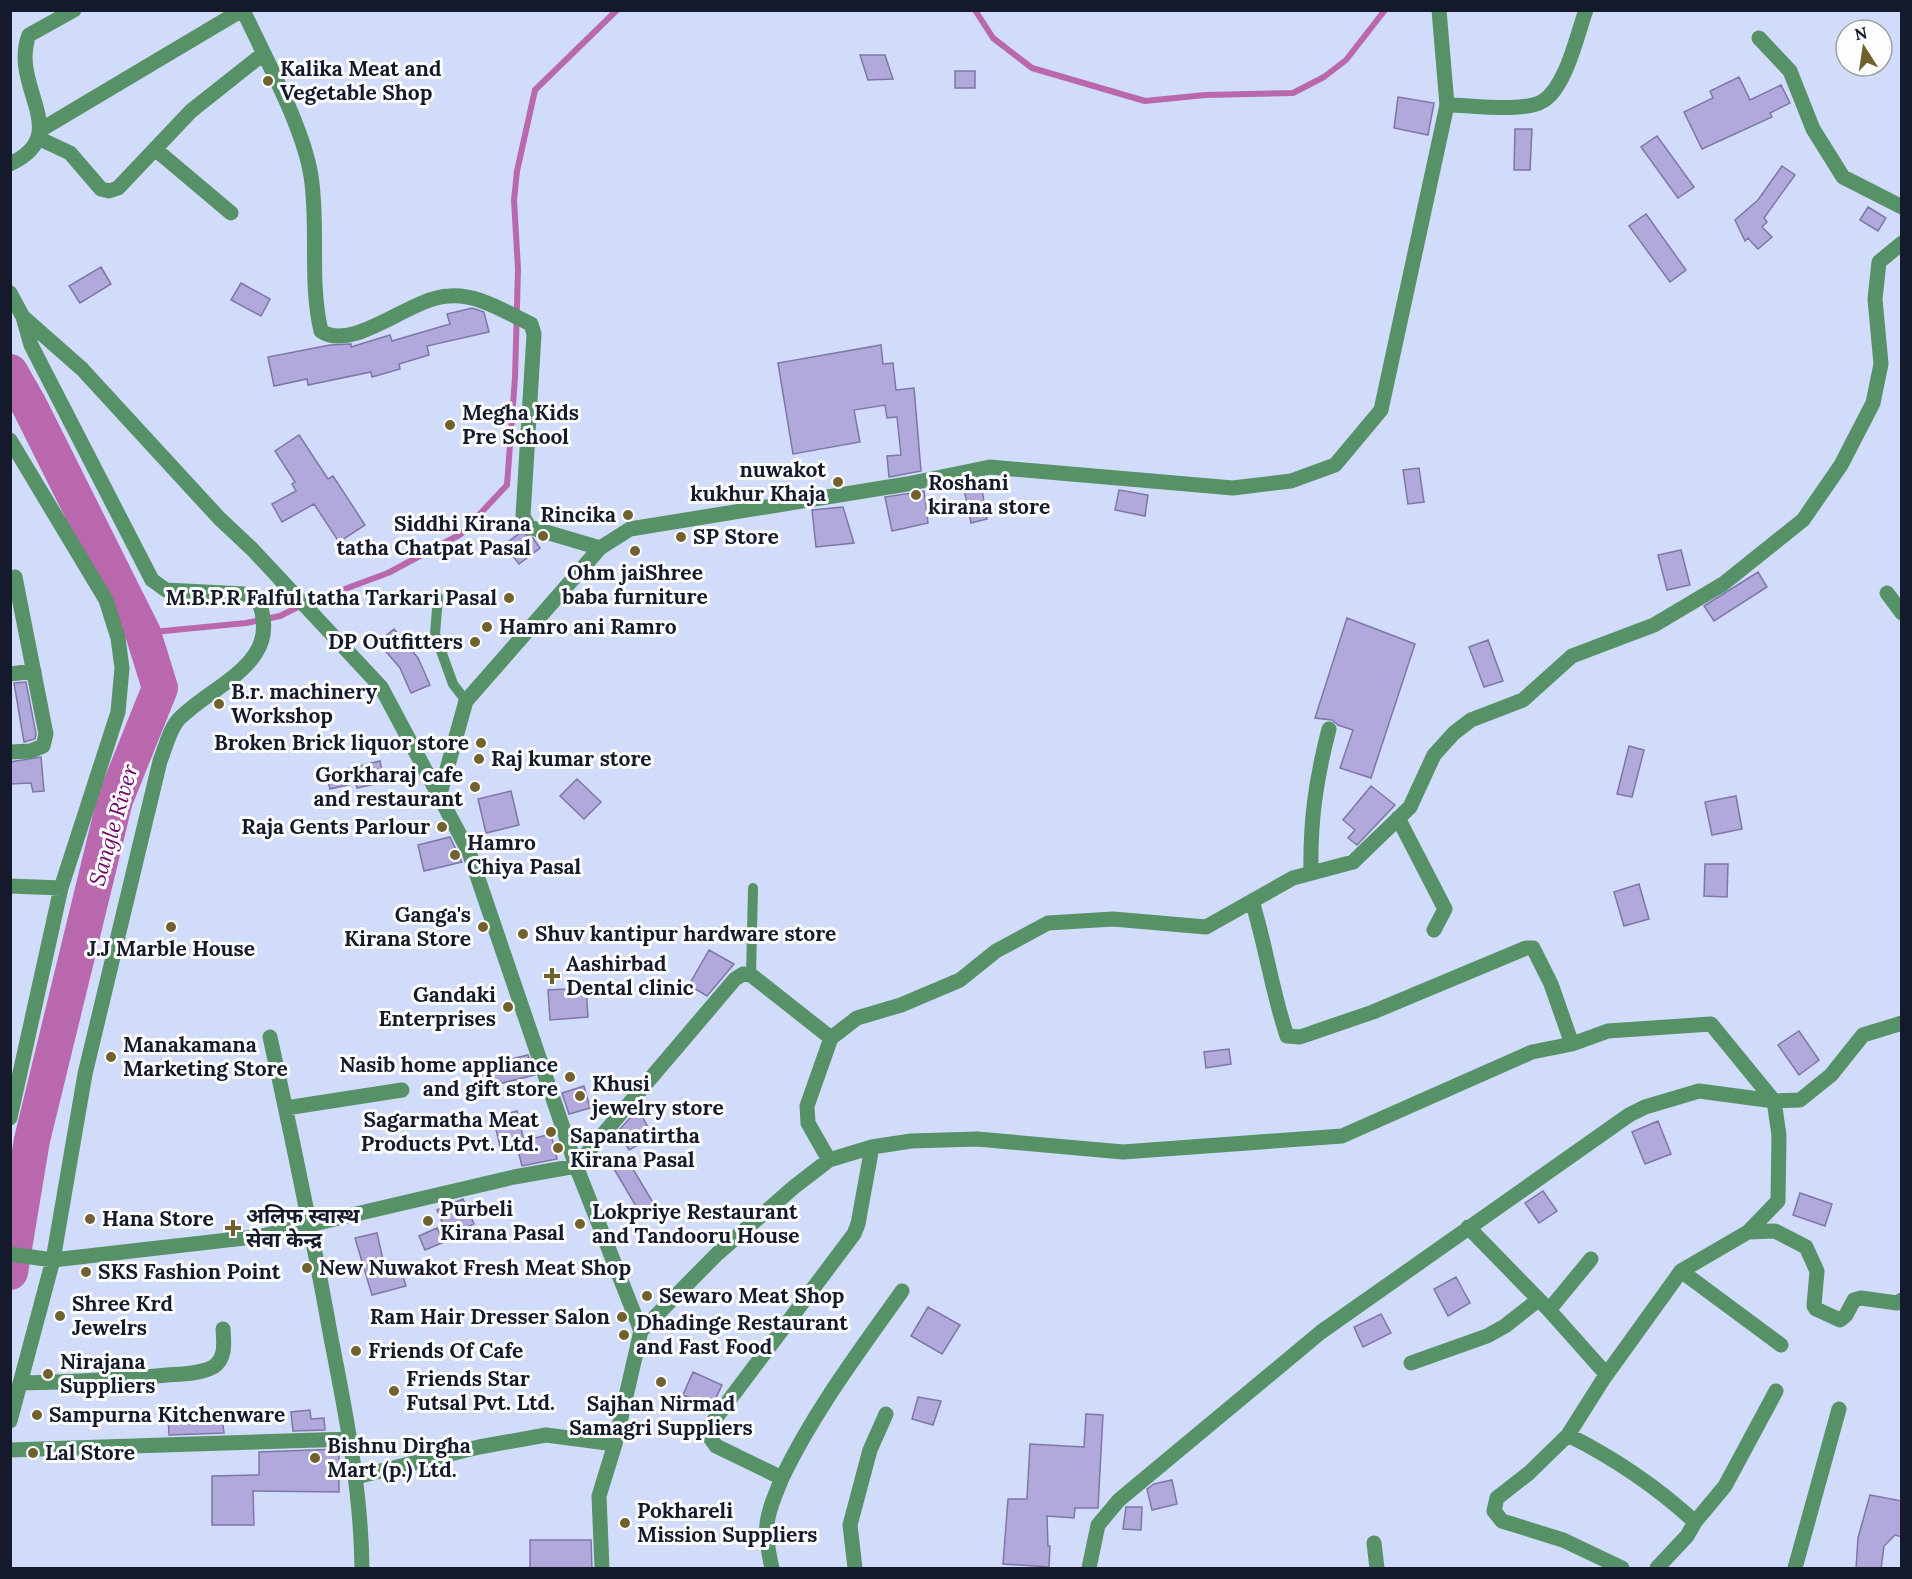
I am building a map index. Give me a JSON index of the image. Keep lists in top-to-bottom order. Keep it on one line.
{"water":["Sangle River"],"places":{"other":["Kalika Meat and Vegetable Shop","Megha Kids Pre School","nuwakot kukhur Khaja","Roshani kirana store","Rincika","Siddhi Kirana tatha Chatpat Pasal","SP Store","Ohm jaiShree baba furniture","M.B.P.R Falful tatha Tarkari Pasal","Hamro ani Ramro","DP Outfitters","B.r. machinery Workshop","Broken Brick liquor store","Raj kumar store","Gorkharaj cafe and restaurant","Raja Gents Parlour","Hamro Chiya Pasal","J.J Marble House","Ganga's Kirana Store","Shuv kantipur hardware store","Gandaki Enterprises","Manakamana Marketing Store","Nasib home appliance and gift store","Khusi jewelry store","Sagarmatha Meat Products Pvt. Ltd.","Sapanatirtha Kirana Pasal","Hana Store","Purbeli Kirana Pasal","Lokpriye Restaurant and Tandooru House","New Nuwakot Fresh Meat Shop","SKS Fashion Point","Sewaro Meat Shop","Shree Krd Jewelrs","Ram Hair Dresser Salon","Dhadinge Restaurant and Fast Food","Friends Of Cafe","Nirajana Suppliers","Sajhan Nirmad Samagri Suppliers","Friends Star Futsal Pvt. Ltd.","Sampurna Kitchenware","Lal Store","Bishnu Dirgha Mart (p.) Ltd.","Pokhareli Mission Suppliers"],"health":["Aashirbad Dental clinic","अलिफ स्वास्थ सेवा केन्द्र"]},"north":"top"}
